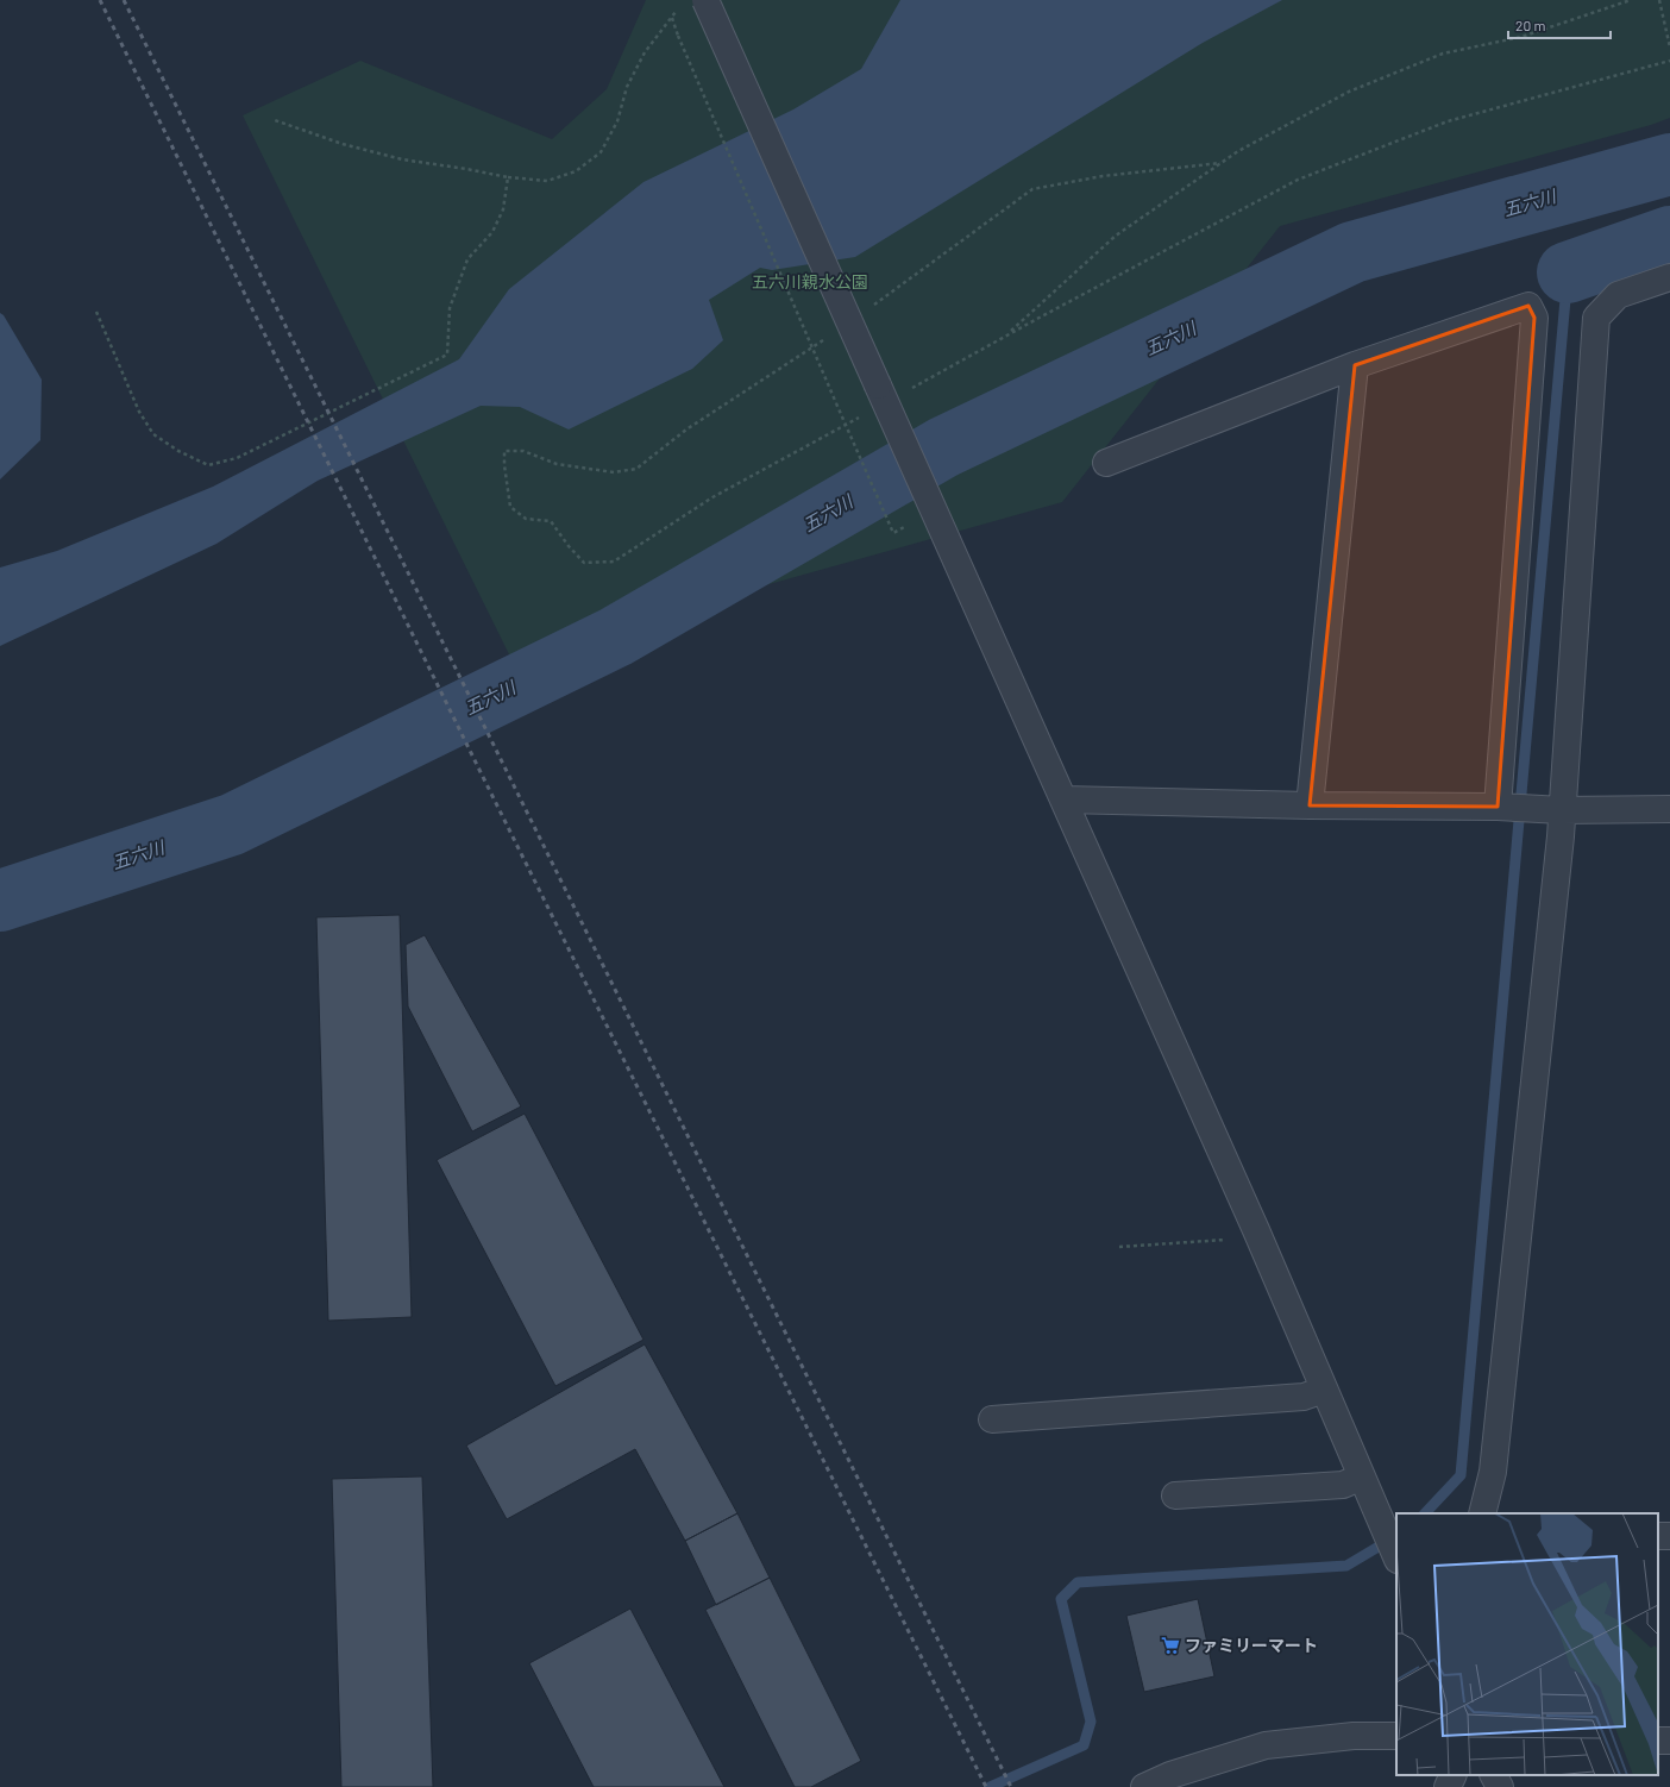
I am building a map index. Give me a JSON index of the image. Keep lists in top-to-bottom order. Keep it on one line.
{"water":["五六川"],"parks":["五六川親水公園"],"places":{"supermarket":["ファミリーマート"]},"scale_bar":"20 m"}
